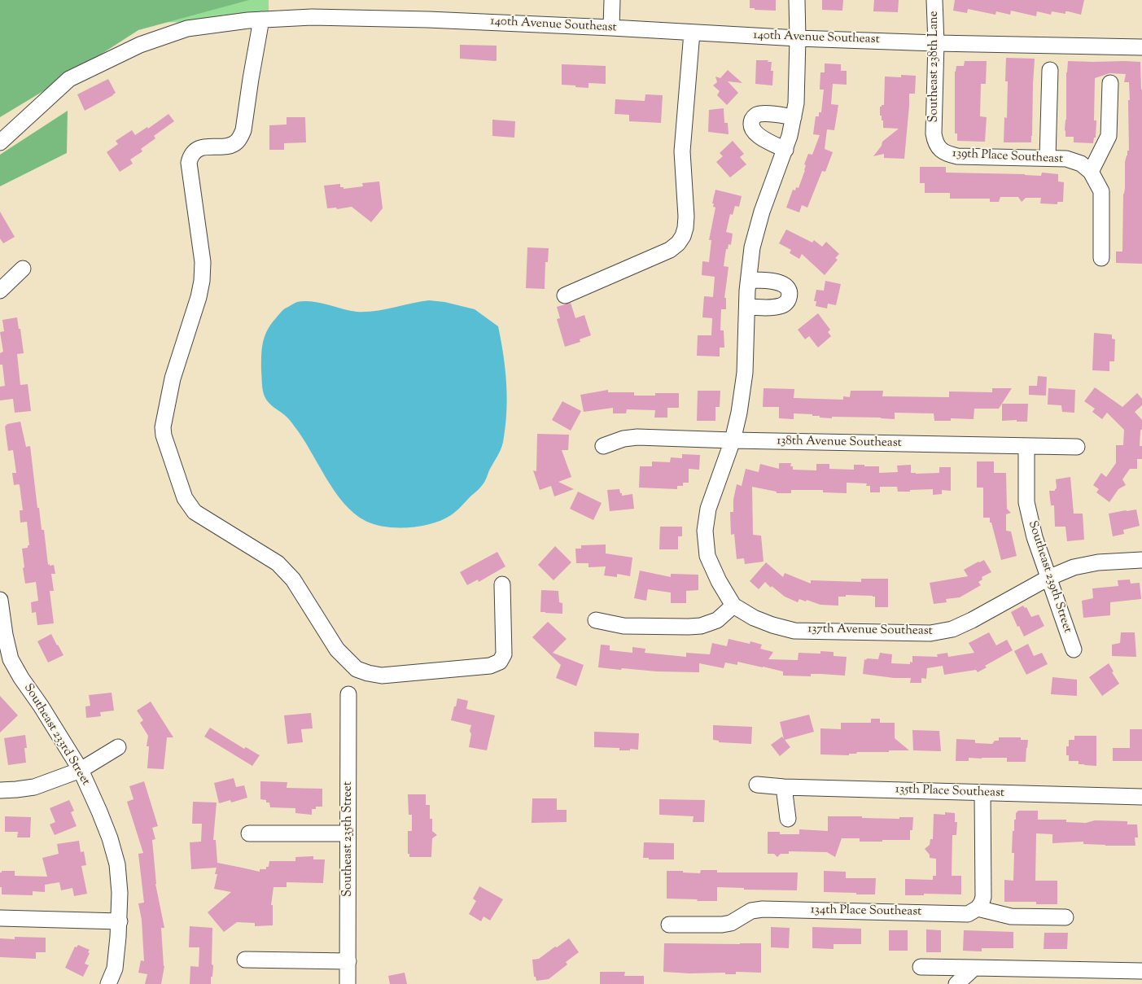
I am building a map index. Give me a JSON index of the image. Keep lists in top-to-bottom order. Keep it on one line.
{"streets":{"street":["140th Avenue Southeast","Southeast 238th Lane","139th Place Southeast","138th Avenue Southeast","Southeast 239th Street","137th Avenue Southeast","Southeast 233rd Street","135th Place Southeast","Southeast 235th Street","134th Place Southeast"]},"crossings":[["140th Avenue Southeast","Southeast 238th Lane"],["Southeast 238th Lane","139th Place Southeast"],["138th Avenue Southeast","Southeast 239th Street"],["Southeast 239th Street","137th Avenue Southeast"]]}
